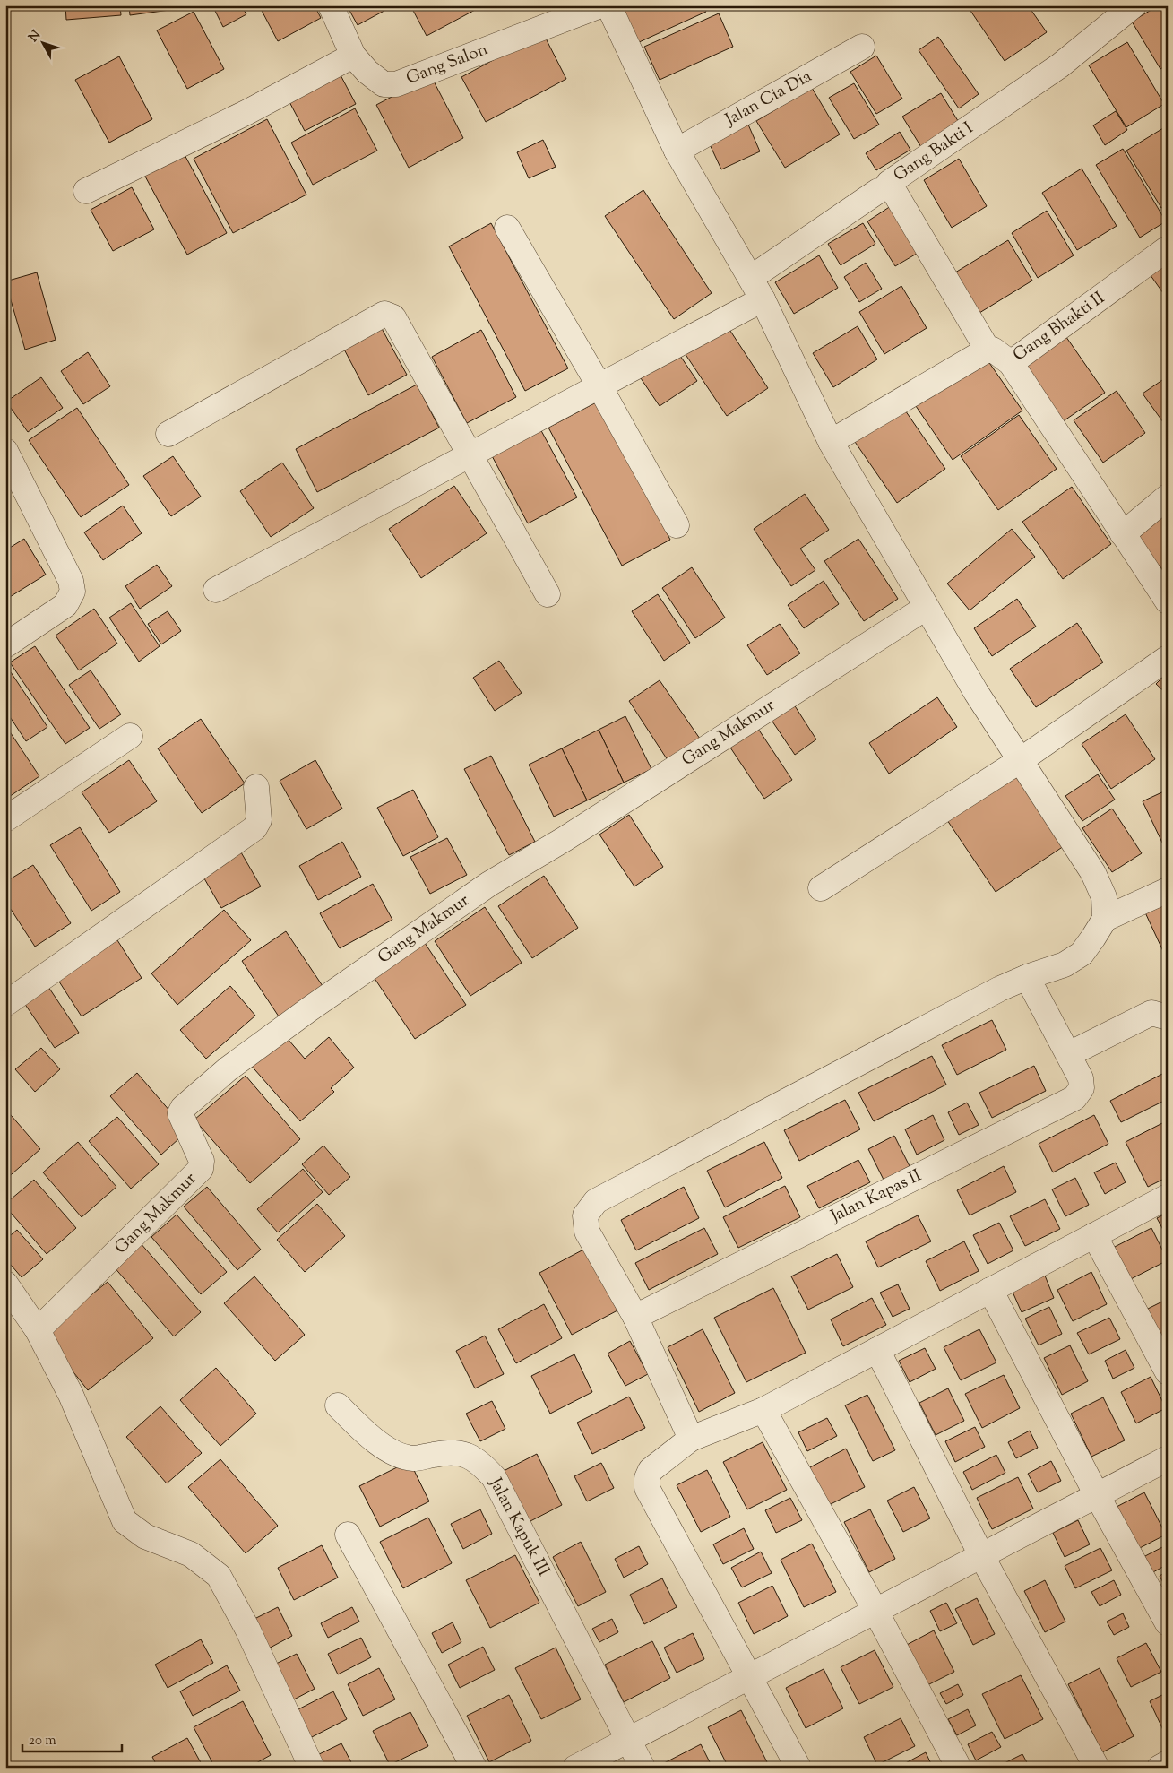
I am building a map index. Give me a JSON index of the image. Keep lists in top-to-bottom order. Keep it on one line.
{"streets":{"street":["Gang Salon","Jalan Cia Dia","Gang Bakti I","Gang Bhakti II","Gang Makmur","Jalan Kapas II","Jalan Kapuk III"]},"crossings":[["Gang Bakti I","Gang Bhakti II"]],"scale_bar":"20 m","north":"top left"}
